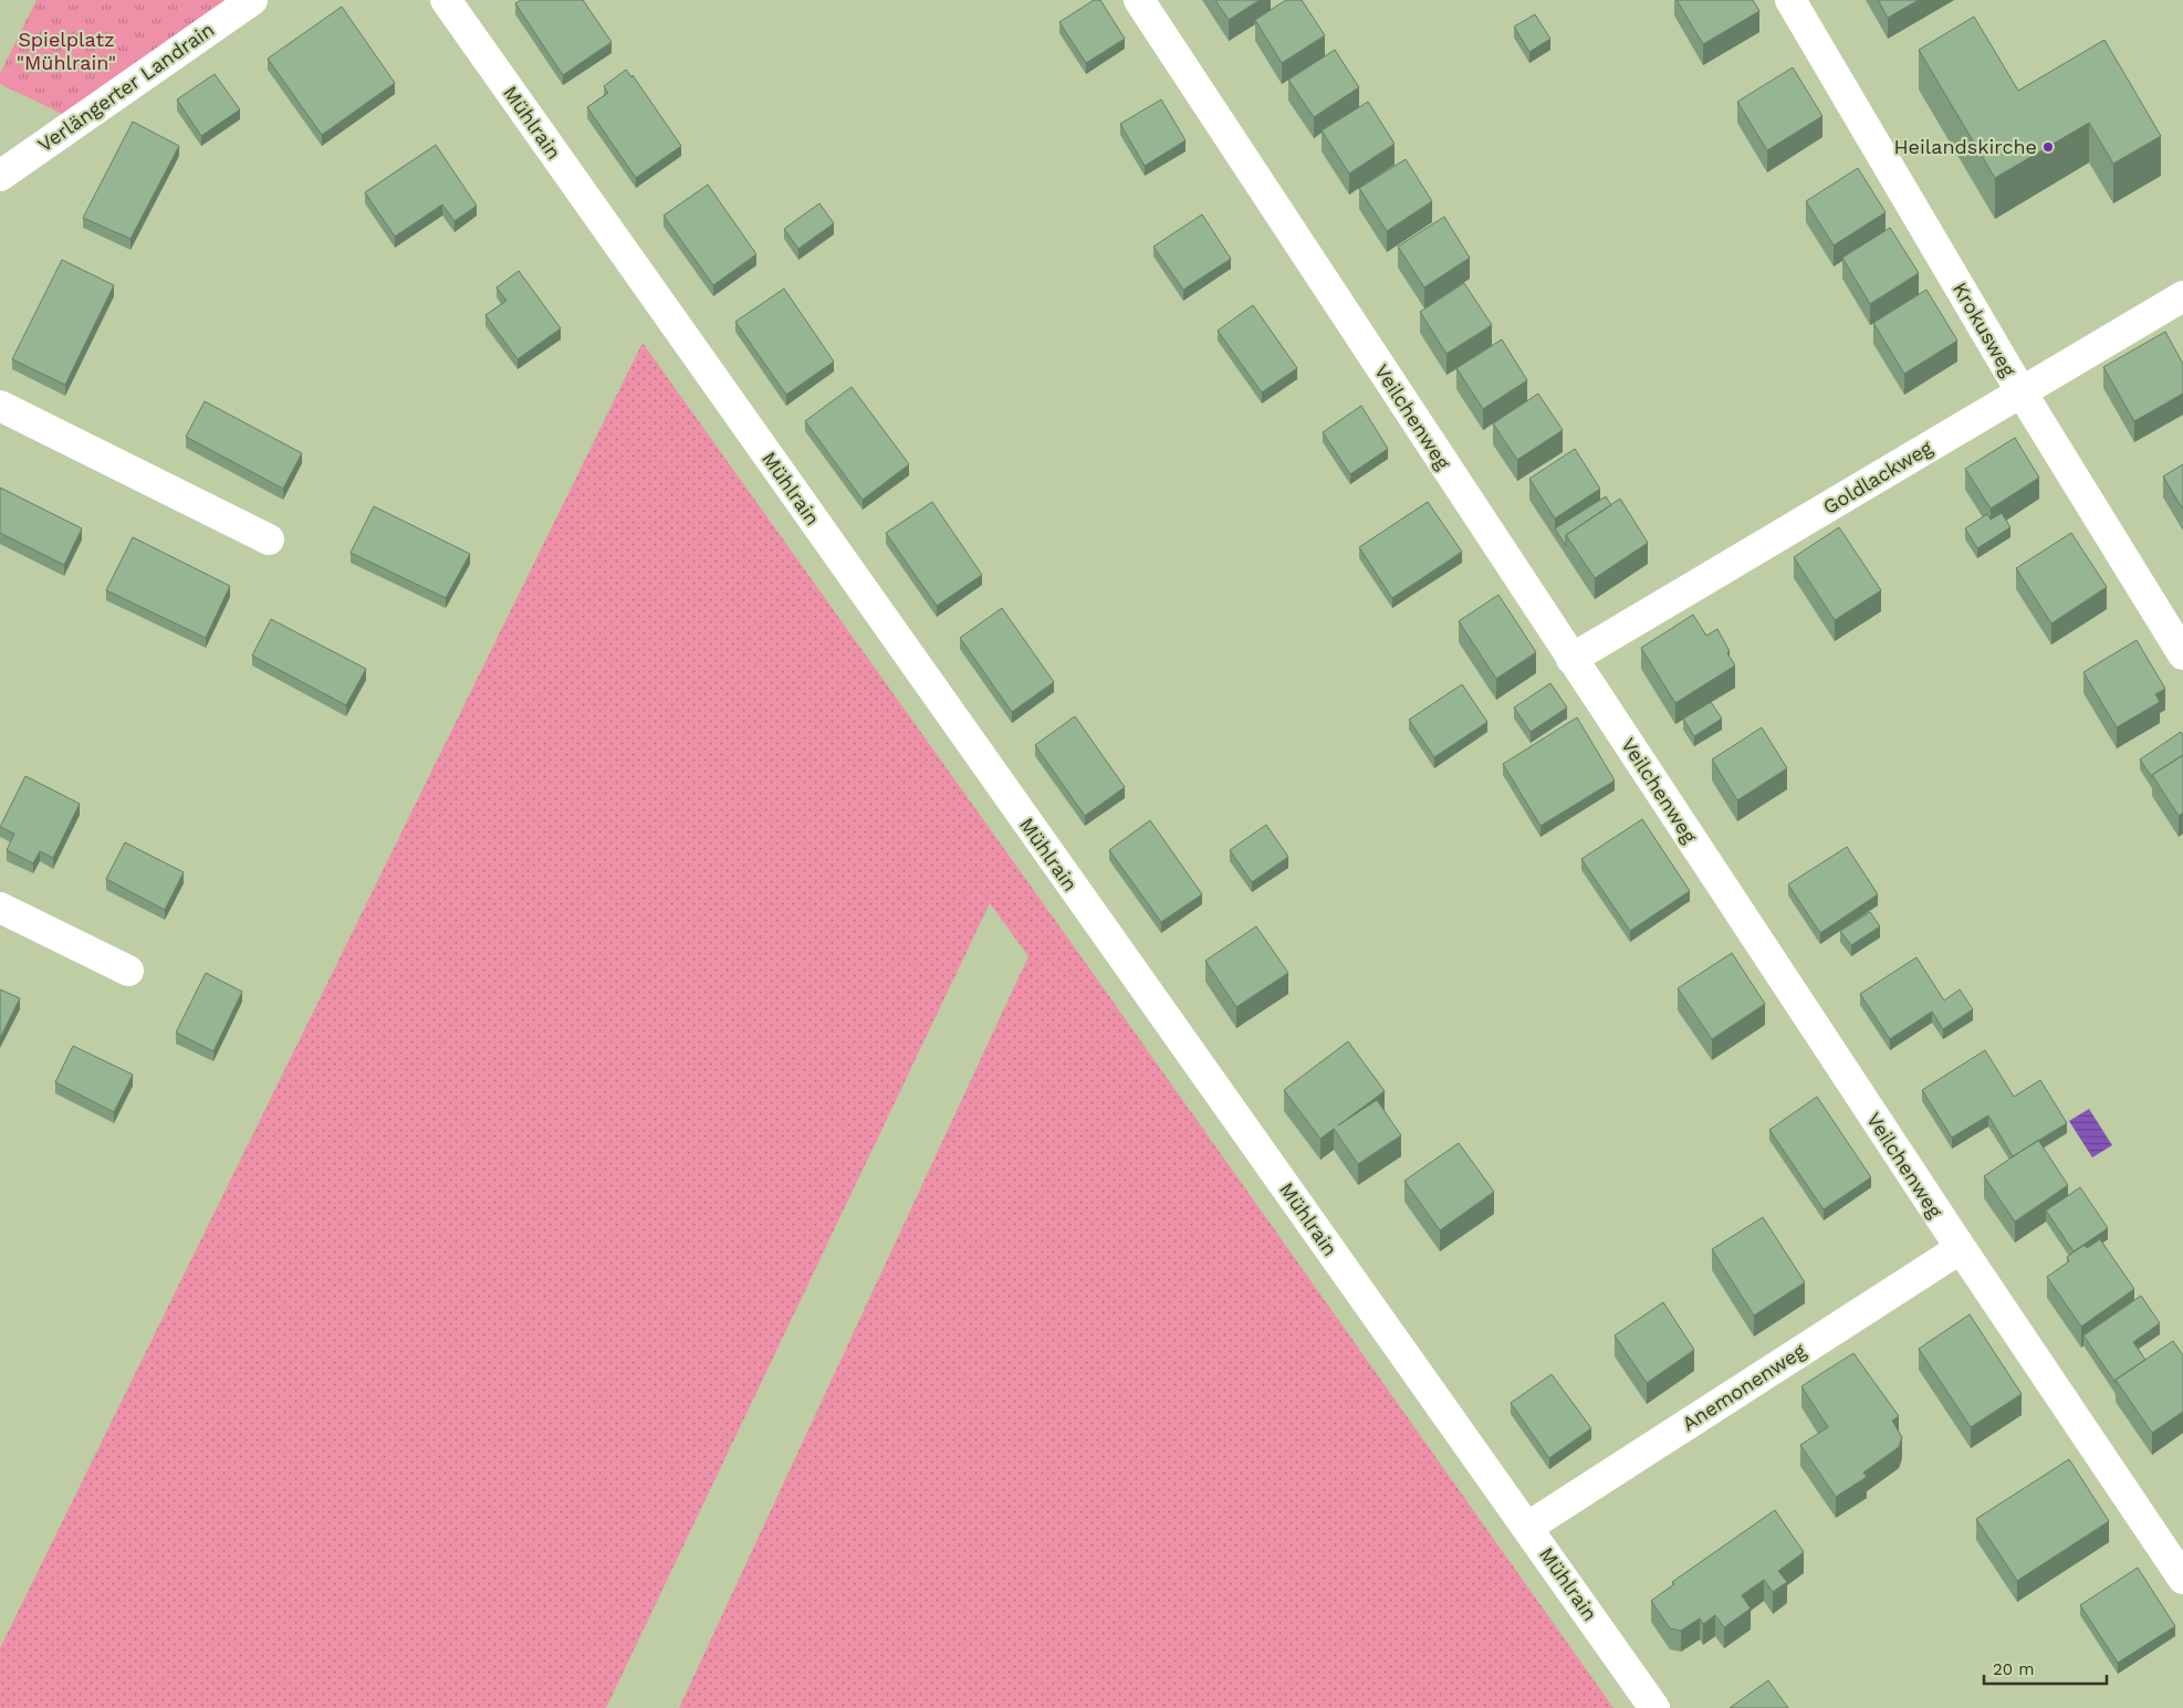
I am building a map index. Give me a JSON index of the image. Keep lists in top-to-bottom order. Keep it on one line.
{"streets":{"street":["Verlängerter Landrain","Mühlrain","Krokusweg","Veilchenweg","Goldlackweg","Anemonenweg"]},"crossings":[["Mühlrain","Anemonenweg"],["Krokusweg","Goldlackweg"],["Veilchenweg","Goldlackweg"],["Veilchenweg","Anemonenweg"]],"parks":["Spielplatz \"Mühlrain\""],"places":["Heilandskirche"],"scale_bar":"20 m"}
